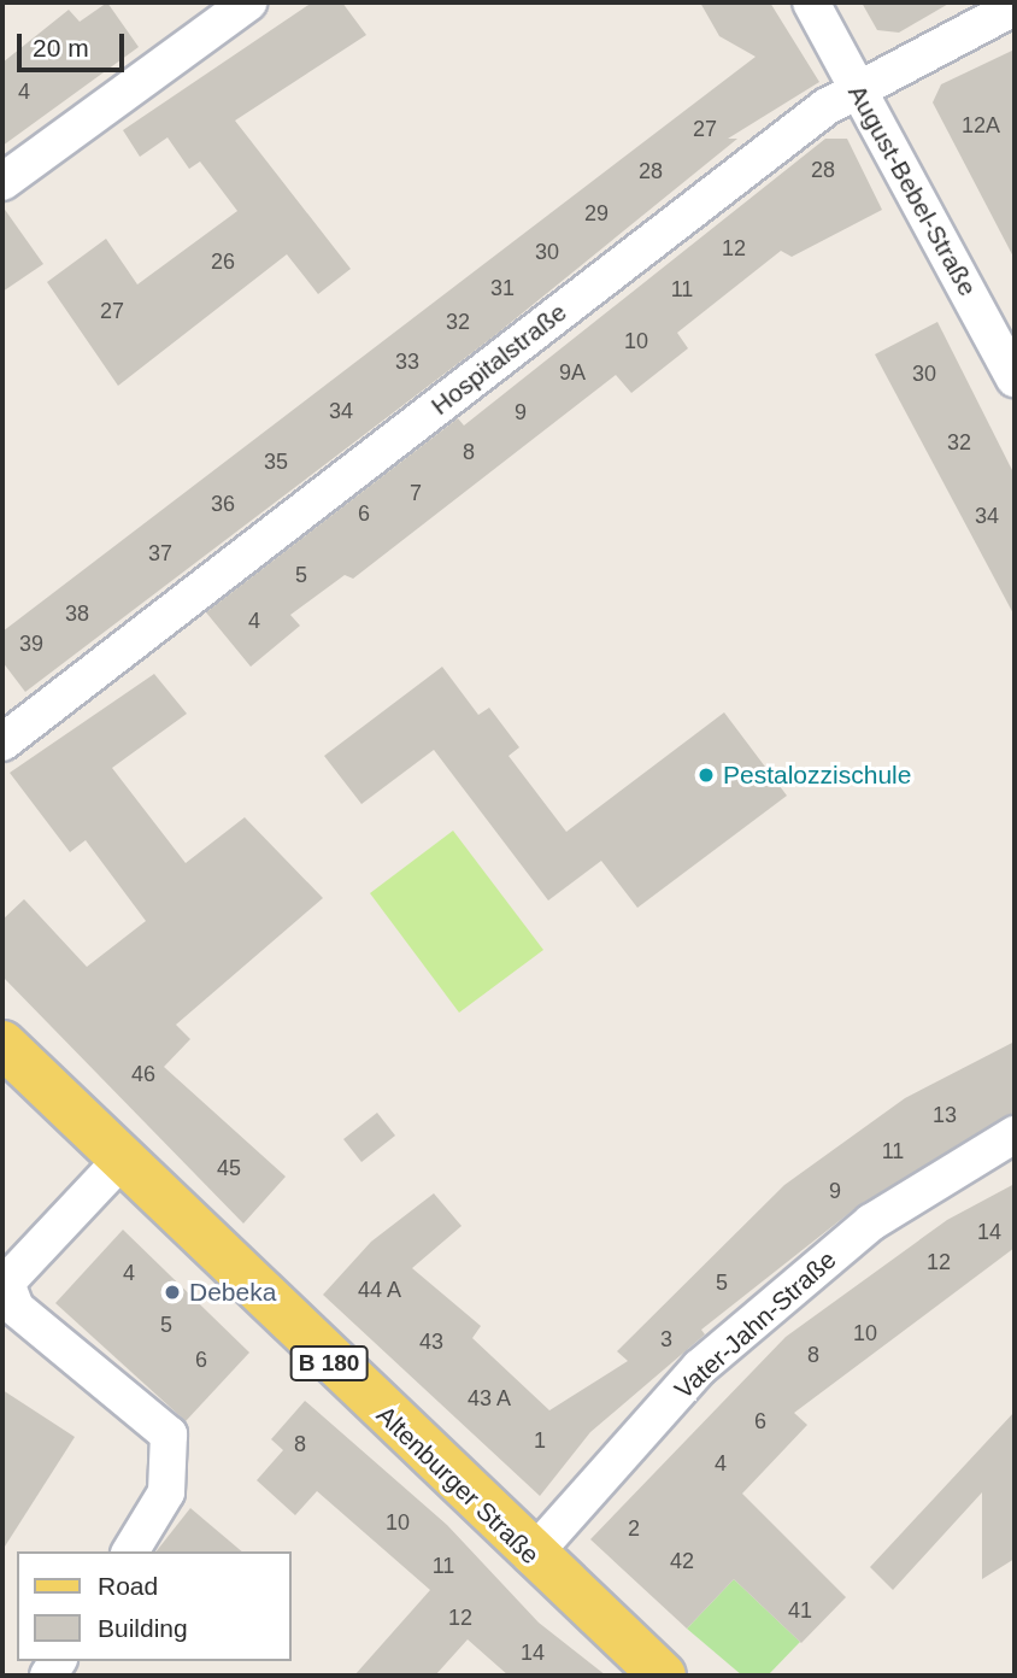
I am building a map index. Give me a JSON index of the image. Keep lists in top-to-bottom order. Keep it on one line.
{"streets":{"main road":["B 180","Altenburger Straße"],"street":["August-Bebel-Straße","Hospitalstraße","Vater-Jahn-Straße"]},"crossings":[["August-Bebel-Straße","Hospitalstraße"],["Vater-Jahn-Straße","Altenburger Straße"]],"places":["Pestalozzischule","Debeka"],"house_numbers":["4","12A","27","28","28","29","12","30","26","31","11","27","32","10","33","9A","30","34","9","32","8","35","7","36","6","34","37","5","38","4","39","46","13","11","45","9","14","12","4","5","44 A","5","10","3","43","8","6","43 A","6","1","8","4","10","2","42","11","41","12","14"],"legend":["Road","Building"],"scale_bar":"20 m"}
